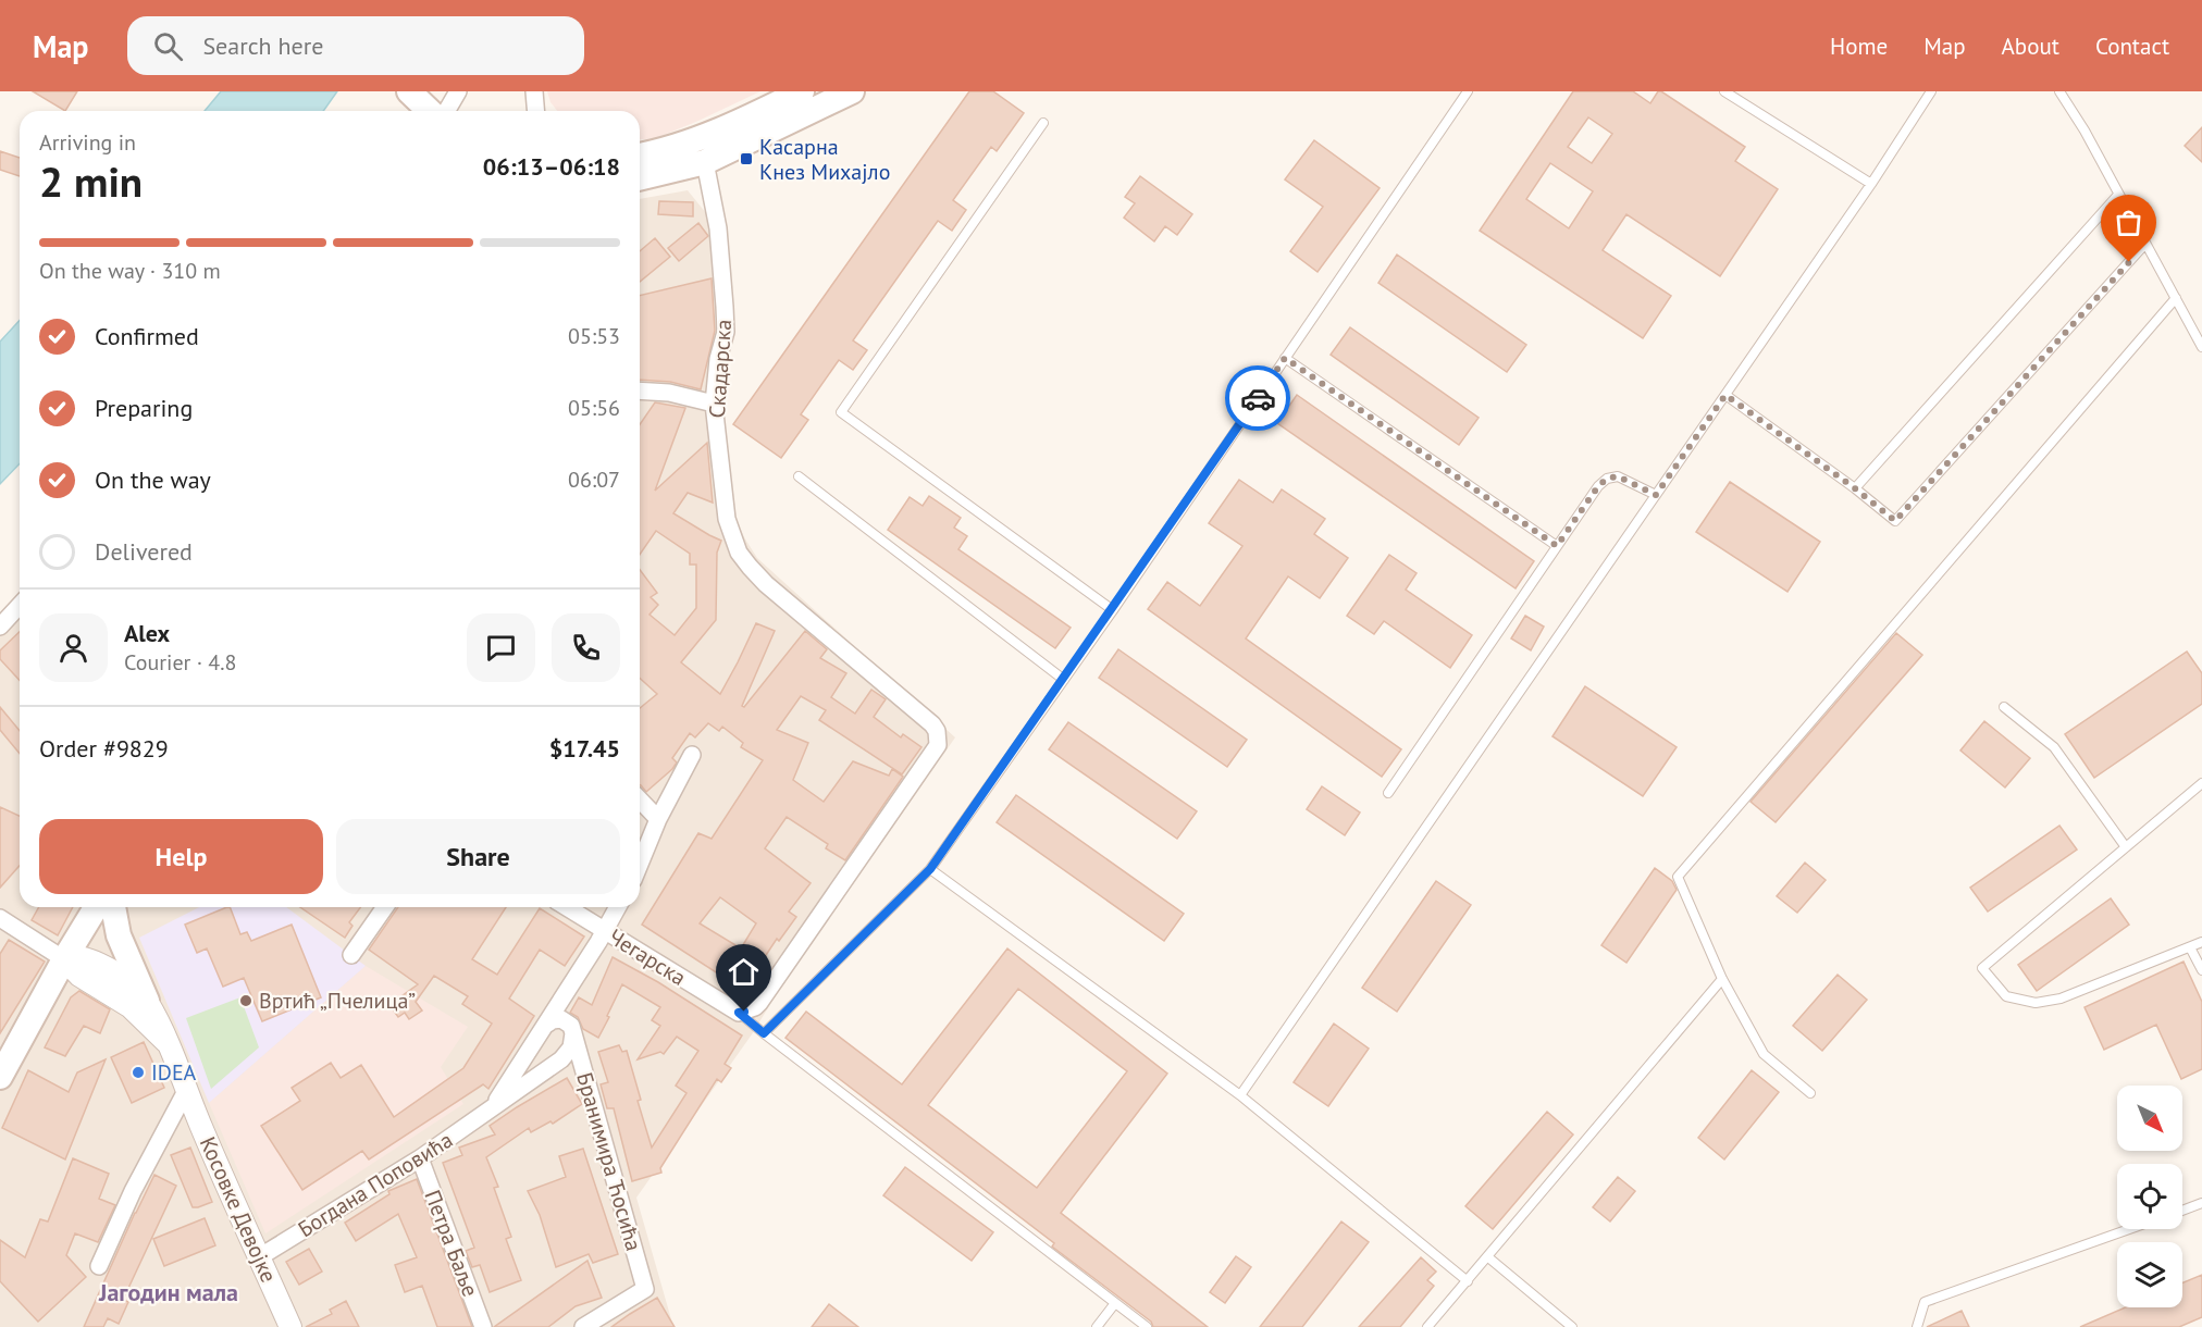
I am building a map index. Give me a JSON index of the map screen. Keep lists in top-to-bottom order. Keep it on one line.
{"streets":{"street":["Скадарска","Чегарска","Бранимира Ћосића","Богдана Поповића","Косовке Девојке","Петра Баље"]},"crossings":[["Скадарска","Чегарска"],["Чегарска","Богдана Поповића"],["Бранимира Ћосића","Богдана Поповића"],["Богдана Поповића","Косовке Девојке"],["Богдана Поповића","Петра Баље"]],"districts":["Јагодин мала"],"places":{"transit":["Касарна Кнез Михајло"],"other":["Вртић „Пчелица”","IDEA"]},"north":"bottom right","page":{"header":"Map","search":"Search here","nav":["Home","Map","About","Contact"],"heading":["2 min","Arriving in","06:13–06:18"],"panel":["Alex","Courier · 4.8","Order #9829","$17.45"],"bar":"On the way · 310 m","list":[["Confirmed","05:53"],["Preparing","05:56"],["On the way","06:07"],"Delivered"],"buttons":["Help","Share"]}}
